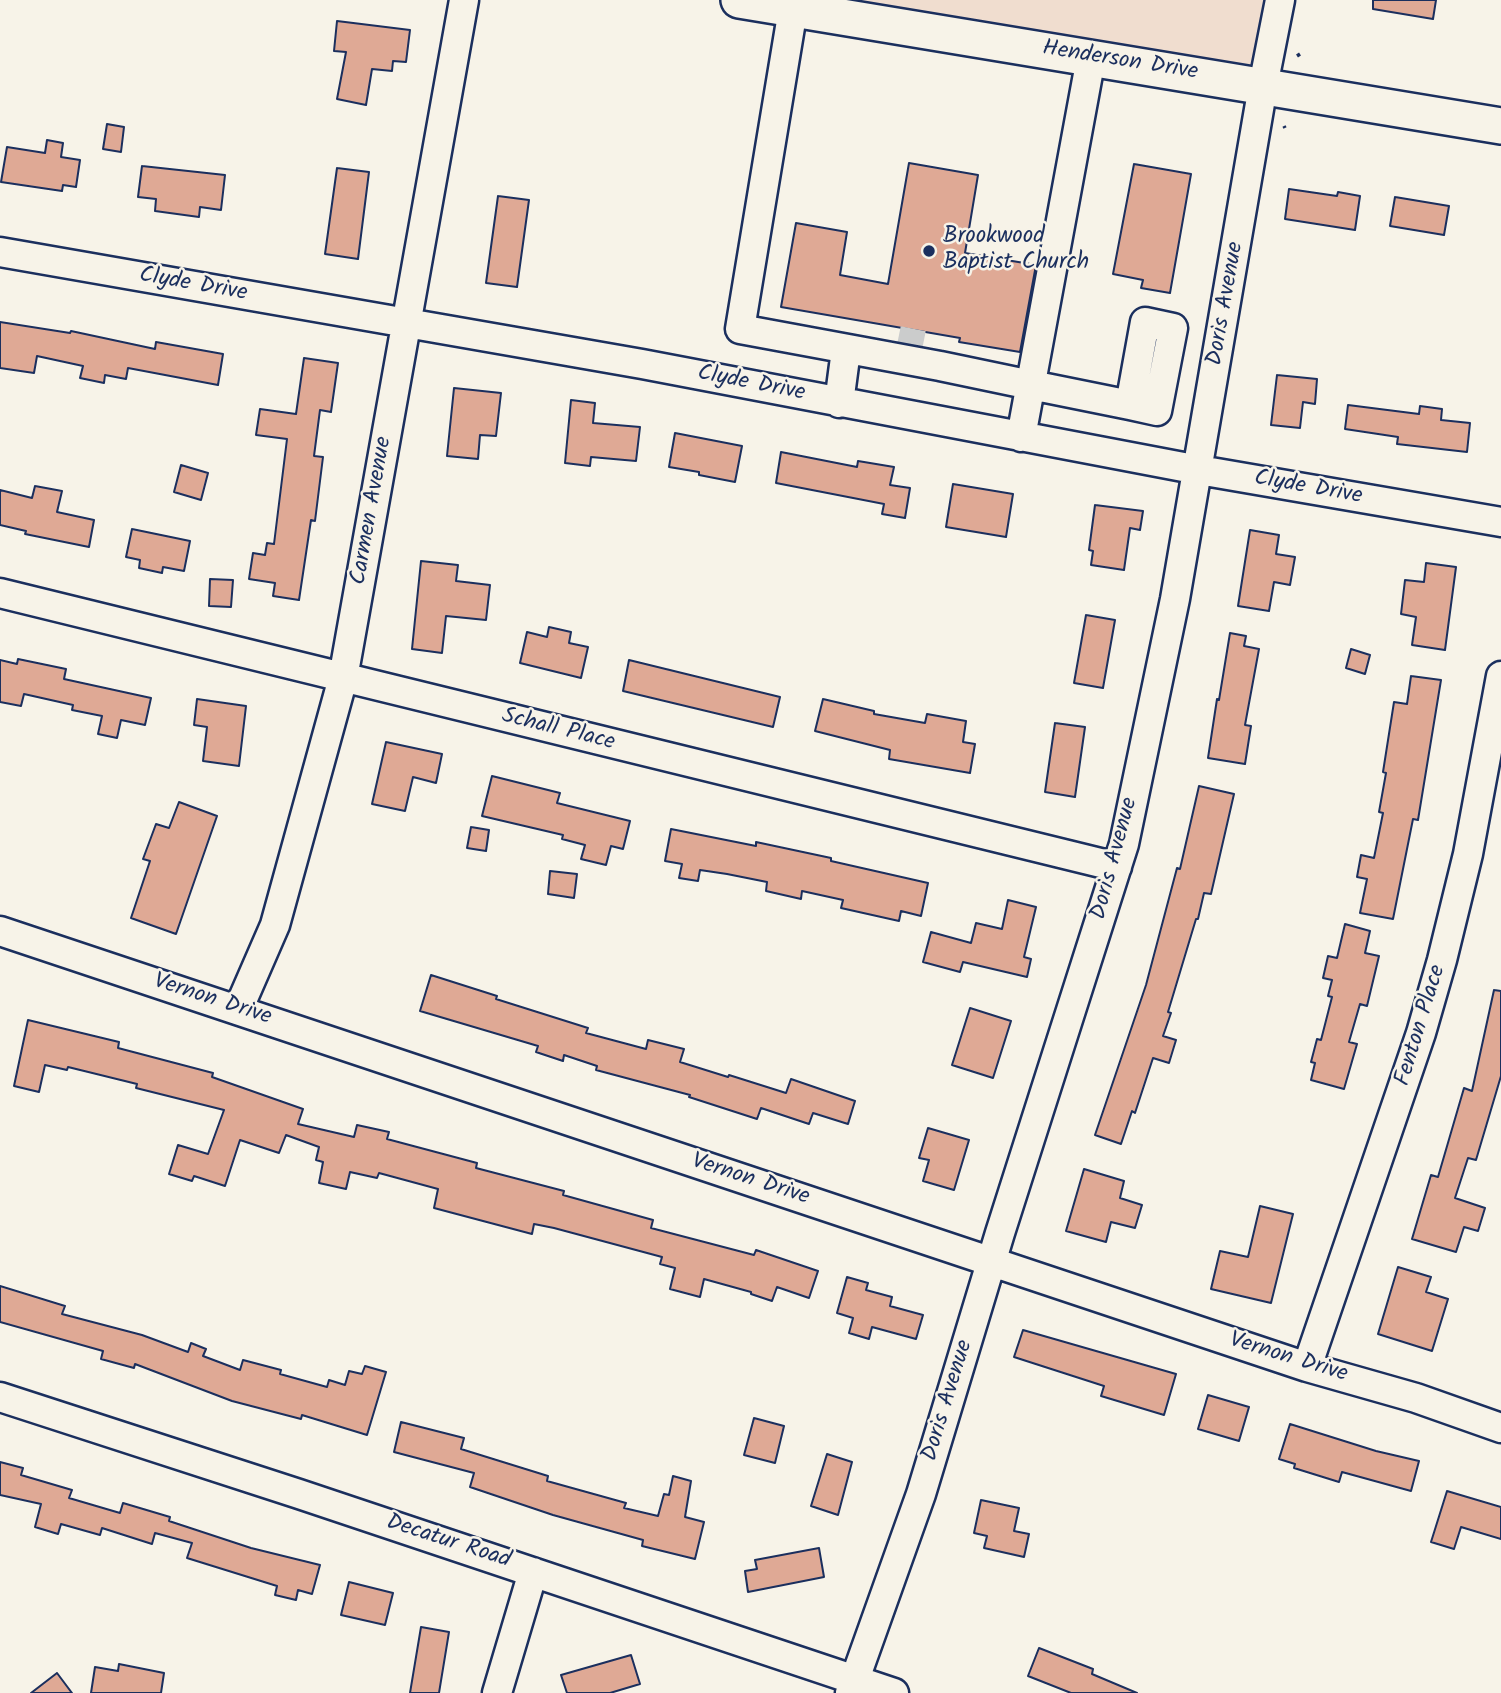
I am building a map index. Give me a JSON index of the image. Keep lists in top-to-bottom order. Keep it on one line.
{"streets":{"main road":["Henderson Drive"],"street":["Clyde Drive","Doris Avenue","Carmen Avenue","Schall Place","Vernon Drive","Fenton Place","Decatur Road"]},"crossings":[["Henderson Drive","Doris Avenue"],["Clyde Drive","Doris Avenue"],["Clyde Drive","Carmen Avenue"],["Doris Avenue","Schall Place"],["Doris Avenue","Vernon Drive"],["Doris Avenue","Decatur Road"],["Carmen Avenue","Schall Place"],["Carmen Avenue","Vernon Drive"],["Vernon Drive","Fenton Place"]],"places":["Brookwood Baptist Church"]}
